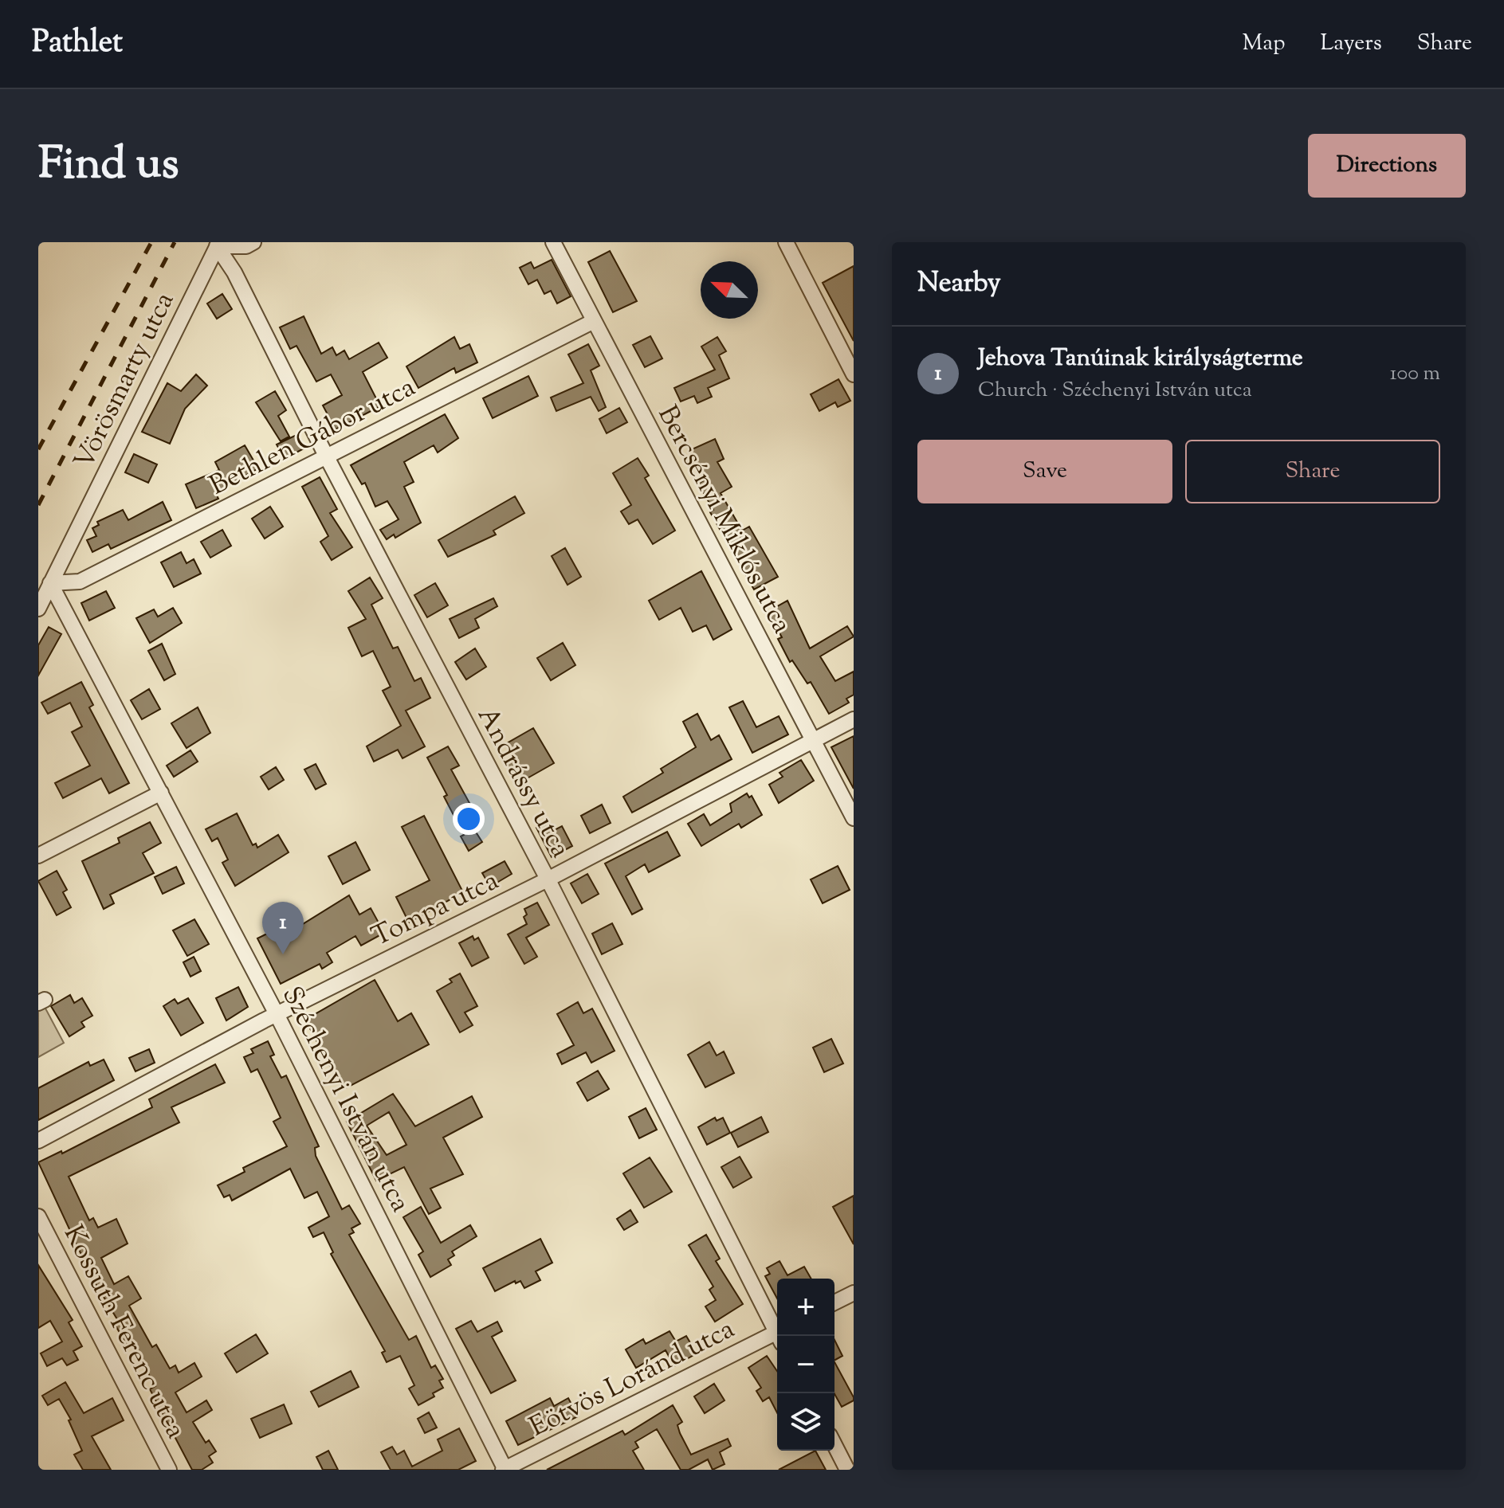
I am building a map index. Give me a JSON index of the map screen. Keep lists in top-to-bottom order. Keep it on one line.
{"streets":{"street":["Vörösmarty utca","Bethlen Gábor utca","Bercsényi Miklós utca","Andrássy utca","Tompa utca","Széchenyi István utca","Kossuth Ferenc utca","Eötvös Loránd utca"]},"crossings":[["Vörösmarty utca","Bethlen Gábor utca"],["Vörösmarty utca","Andrássy utca"],["Vörösmarty utca","Széchenyi István utca"],["Bethlen Gábor utca","Bercsényi Miklós utca"],["Bethlen Gábor utca","Andrássy utca"],["Bethlen Gábor utca","Széchenyi István utca"],["Bercsényi Miklós utca","Tompa utca"],["Andrássy utca","Tompa utca"],["Tompa utca","Széchenyi István utca"],["Széchenyi István utca","Eötvös Loránd utca"]],"north":"top left","page":{"header":"Pathlet","nav":["Map","Layers","Share"],"title":"Find us","buttons":["Directions",["Save","Share"]],"heading":"Nearby","list":[{"mark":"1","name":"Jehova Tanúinak királyságterme","note":"Church · Széchenyi István utca","value":"100 m"}],"pins":"1","map_buttons":["+","−"]}}
